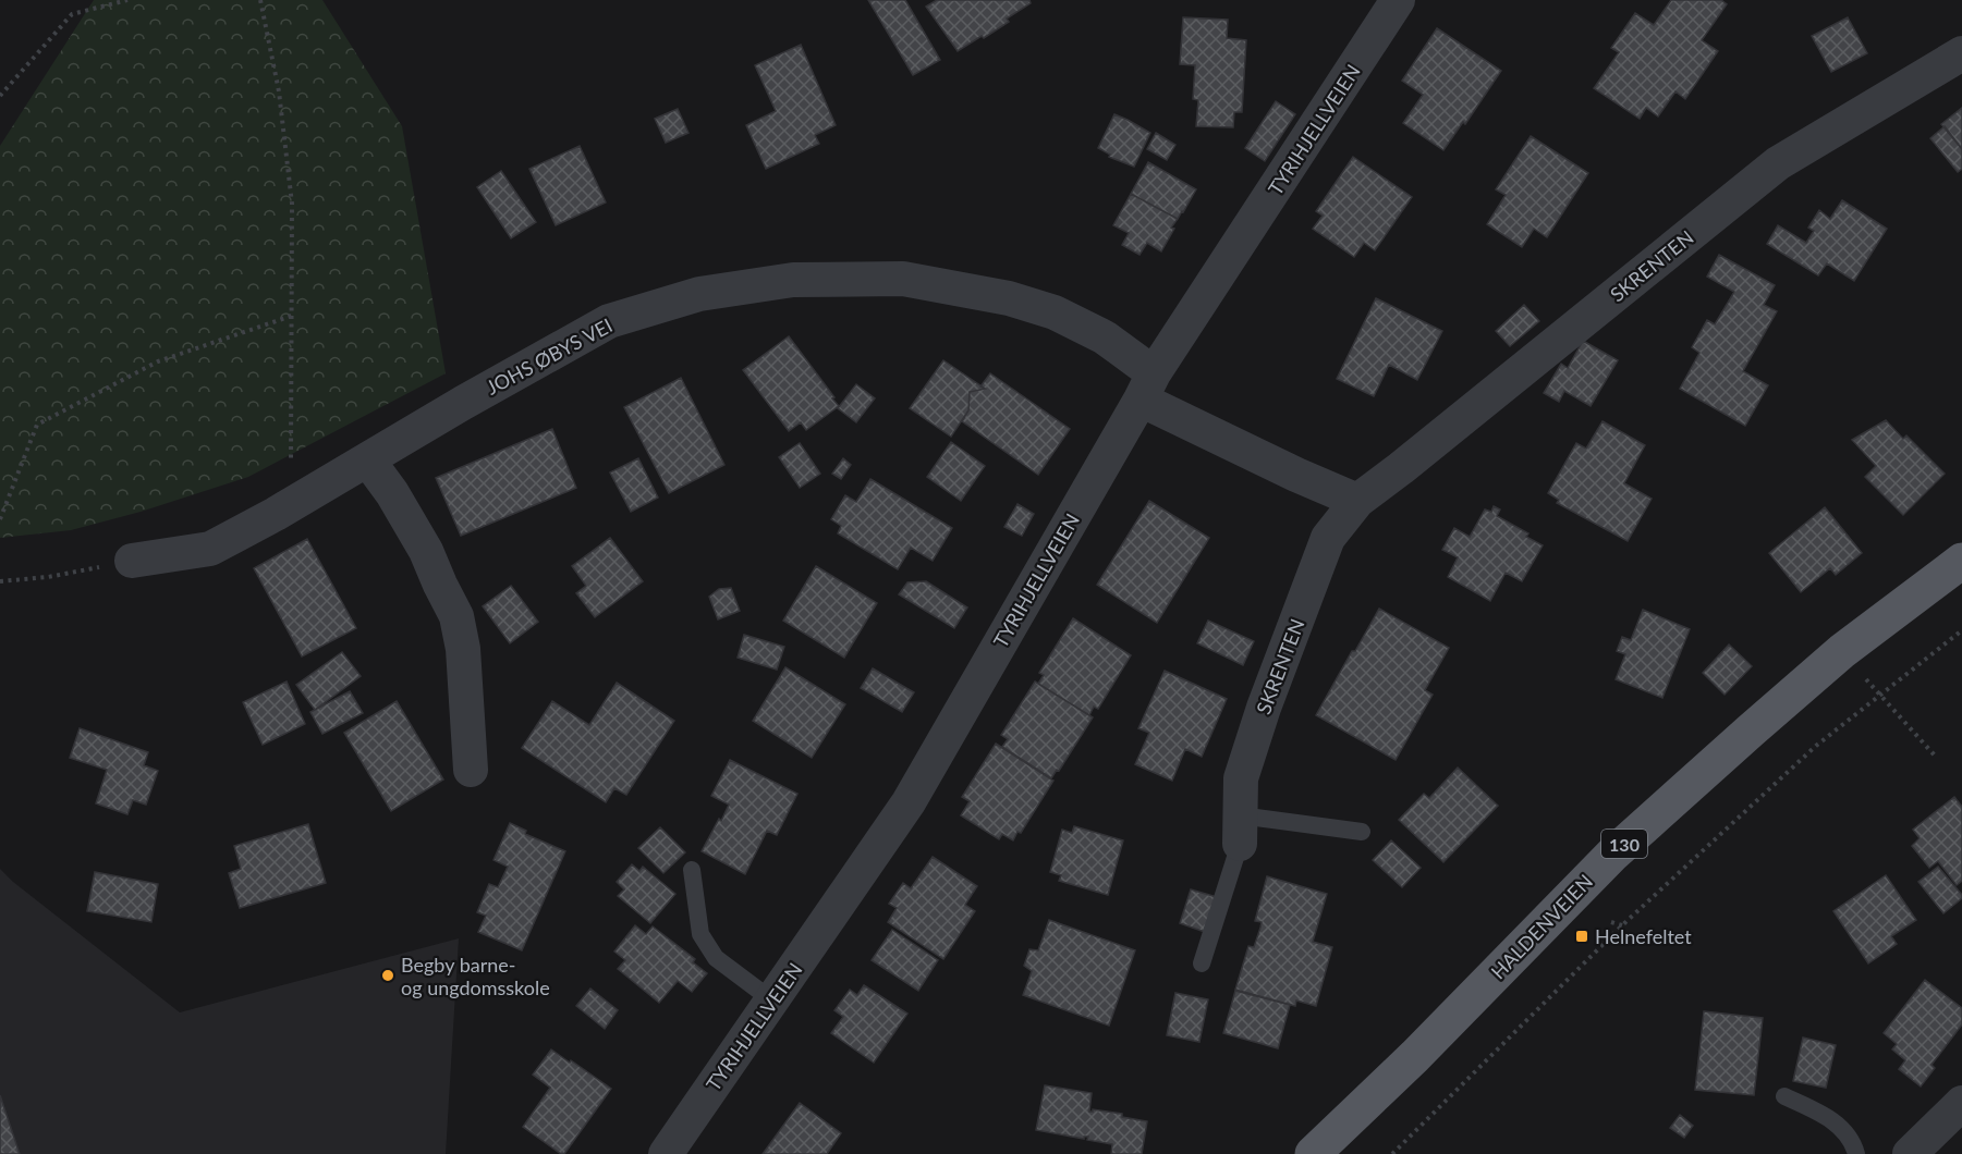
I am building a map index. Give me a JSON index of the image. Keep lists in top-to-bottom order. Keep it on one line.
{"streets":{"main road":["130","HALDENVEIEN"],"street":["TYRIHJELLVEIEN","SKRENTEN","JOHS ØBYS VEI"]},"crossings":[["TYRIHJELLVEIEN","JOHS ØBYS VEI"]],"places":{"transit":["Helnefeltet"],"other":["Begby barne- og ungdomsskole"]}}
